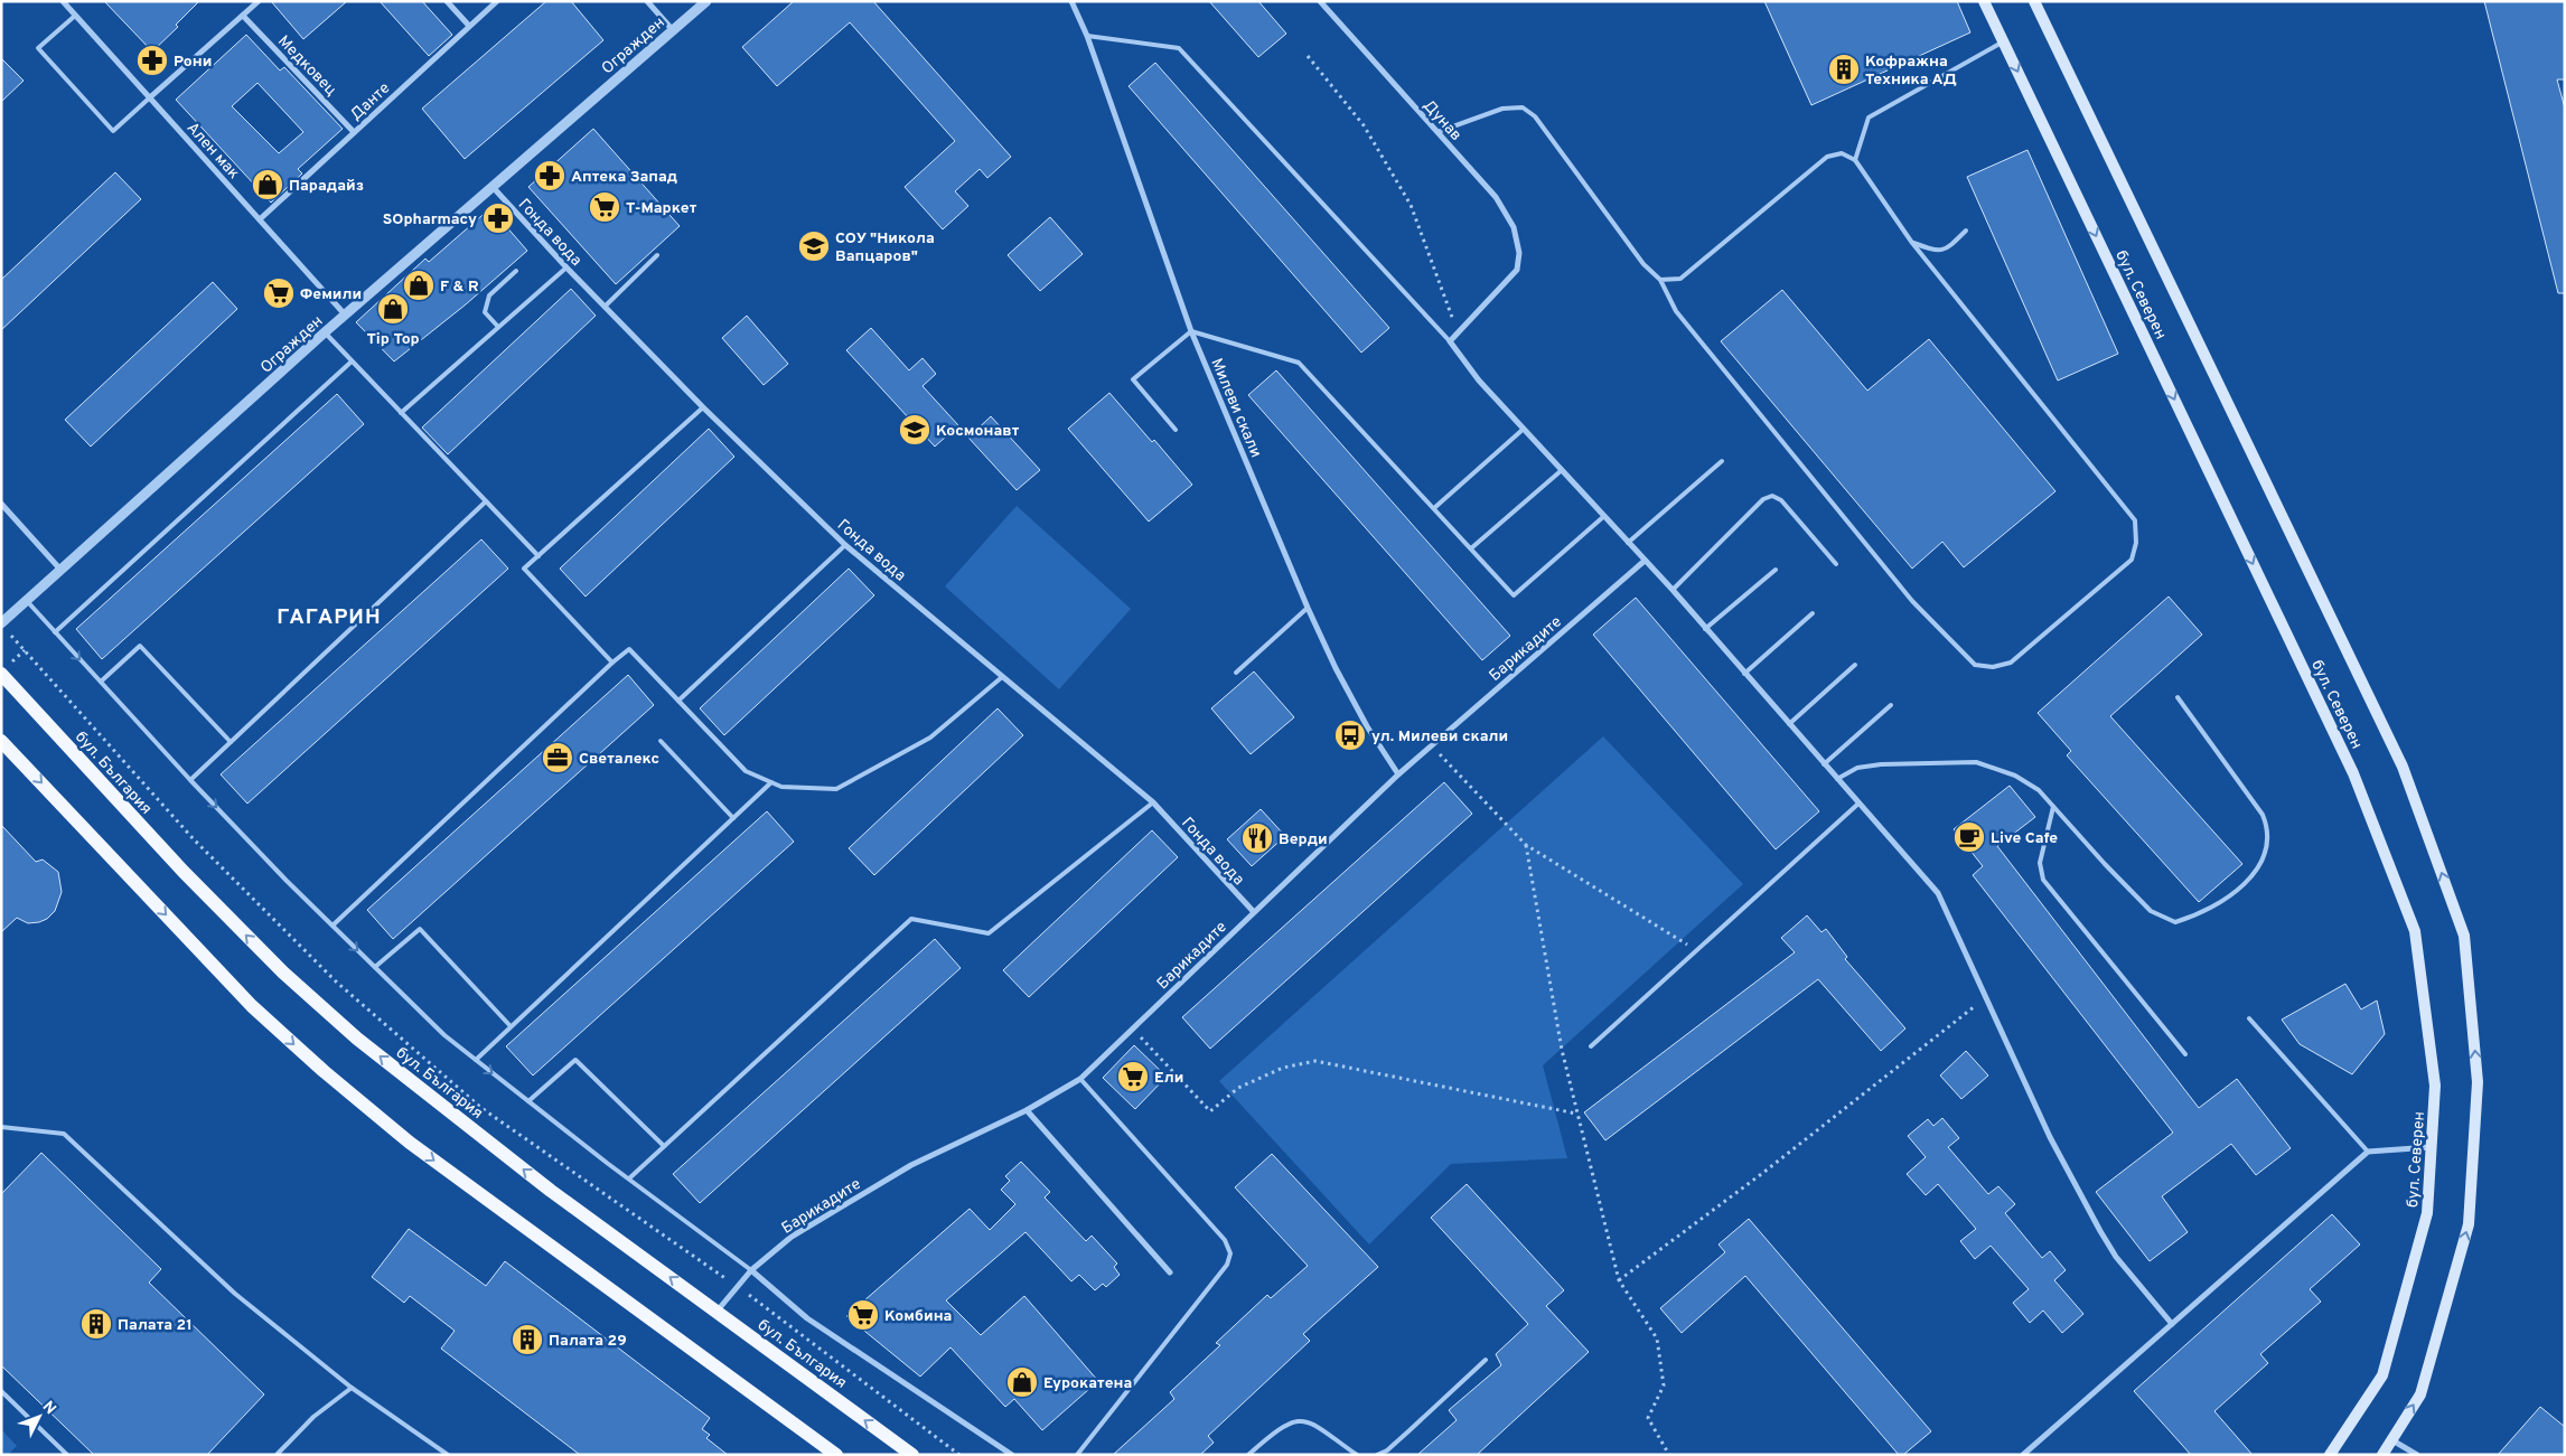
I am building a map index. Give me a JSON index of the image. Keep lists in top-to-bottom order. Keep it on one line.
{"streets":{"main road":["бул. Северен","бул. България"],"street":["Огражден","Медковец","Данте","Дунав","Ален мак","Гонда вода","Милеви скали","Барикадите"]},"crossings":[["Огражден","Ален мак"],["Огражден","Гонда вода"],["Медковец","Данте"],["Данте","Ален мак"],["Гонда вода","Барикадите"],["Милеви скали","Барикадите"],["Барикадите","бул. България"]],"districts":["ГАГАРИН"],"places":{"pharmacy":["Рони","Аптека Запад","SOpharmacy"],"building":["Кофражна Техника АД","Палата 21","Палата 29"],"shop":["Парадайз","F & R","Tip Top","Еурокатена"],"supermarket":["Т-Маркет","Фемили","Ели","Комбина"],"school or university":["СОУ \"Никола Вапцаров\"","Космонавт"],"bus stop":["ул. Милеви скали"],"office":["Светалекс"],"cafe":["Live Cafe"],"restaurant":["Верди"]},"north":"top right"}
